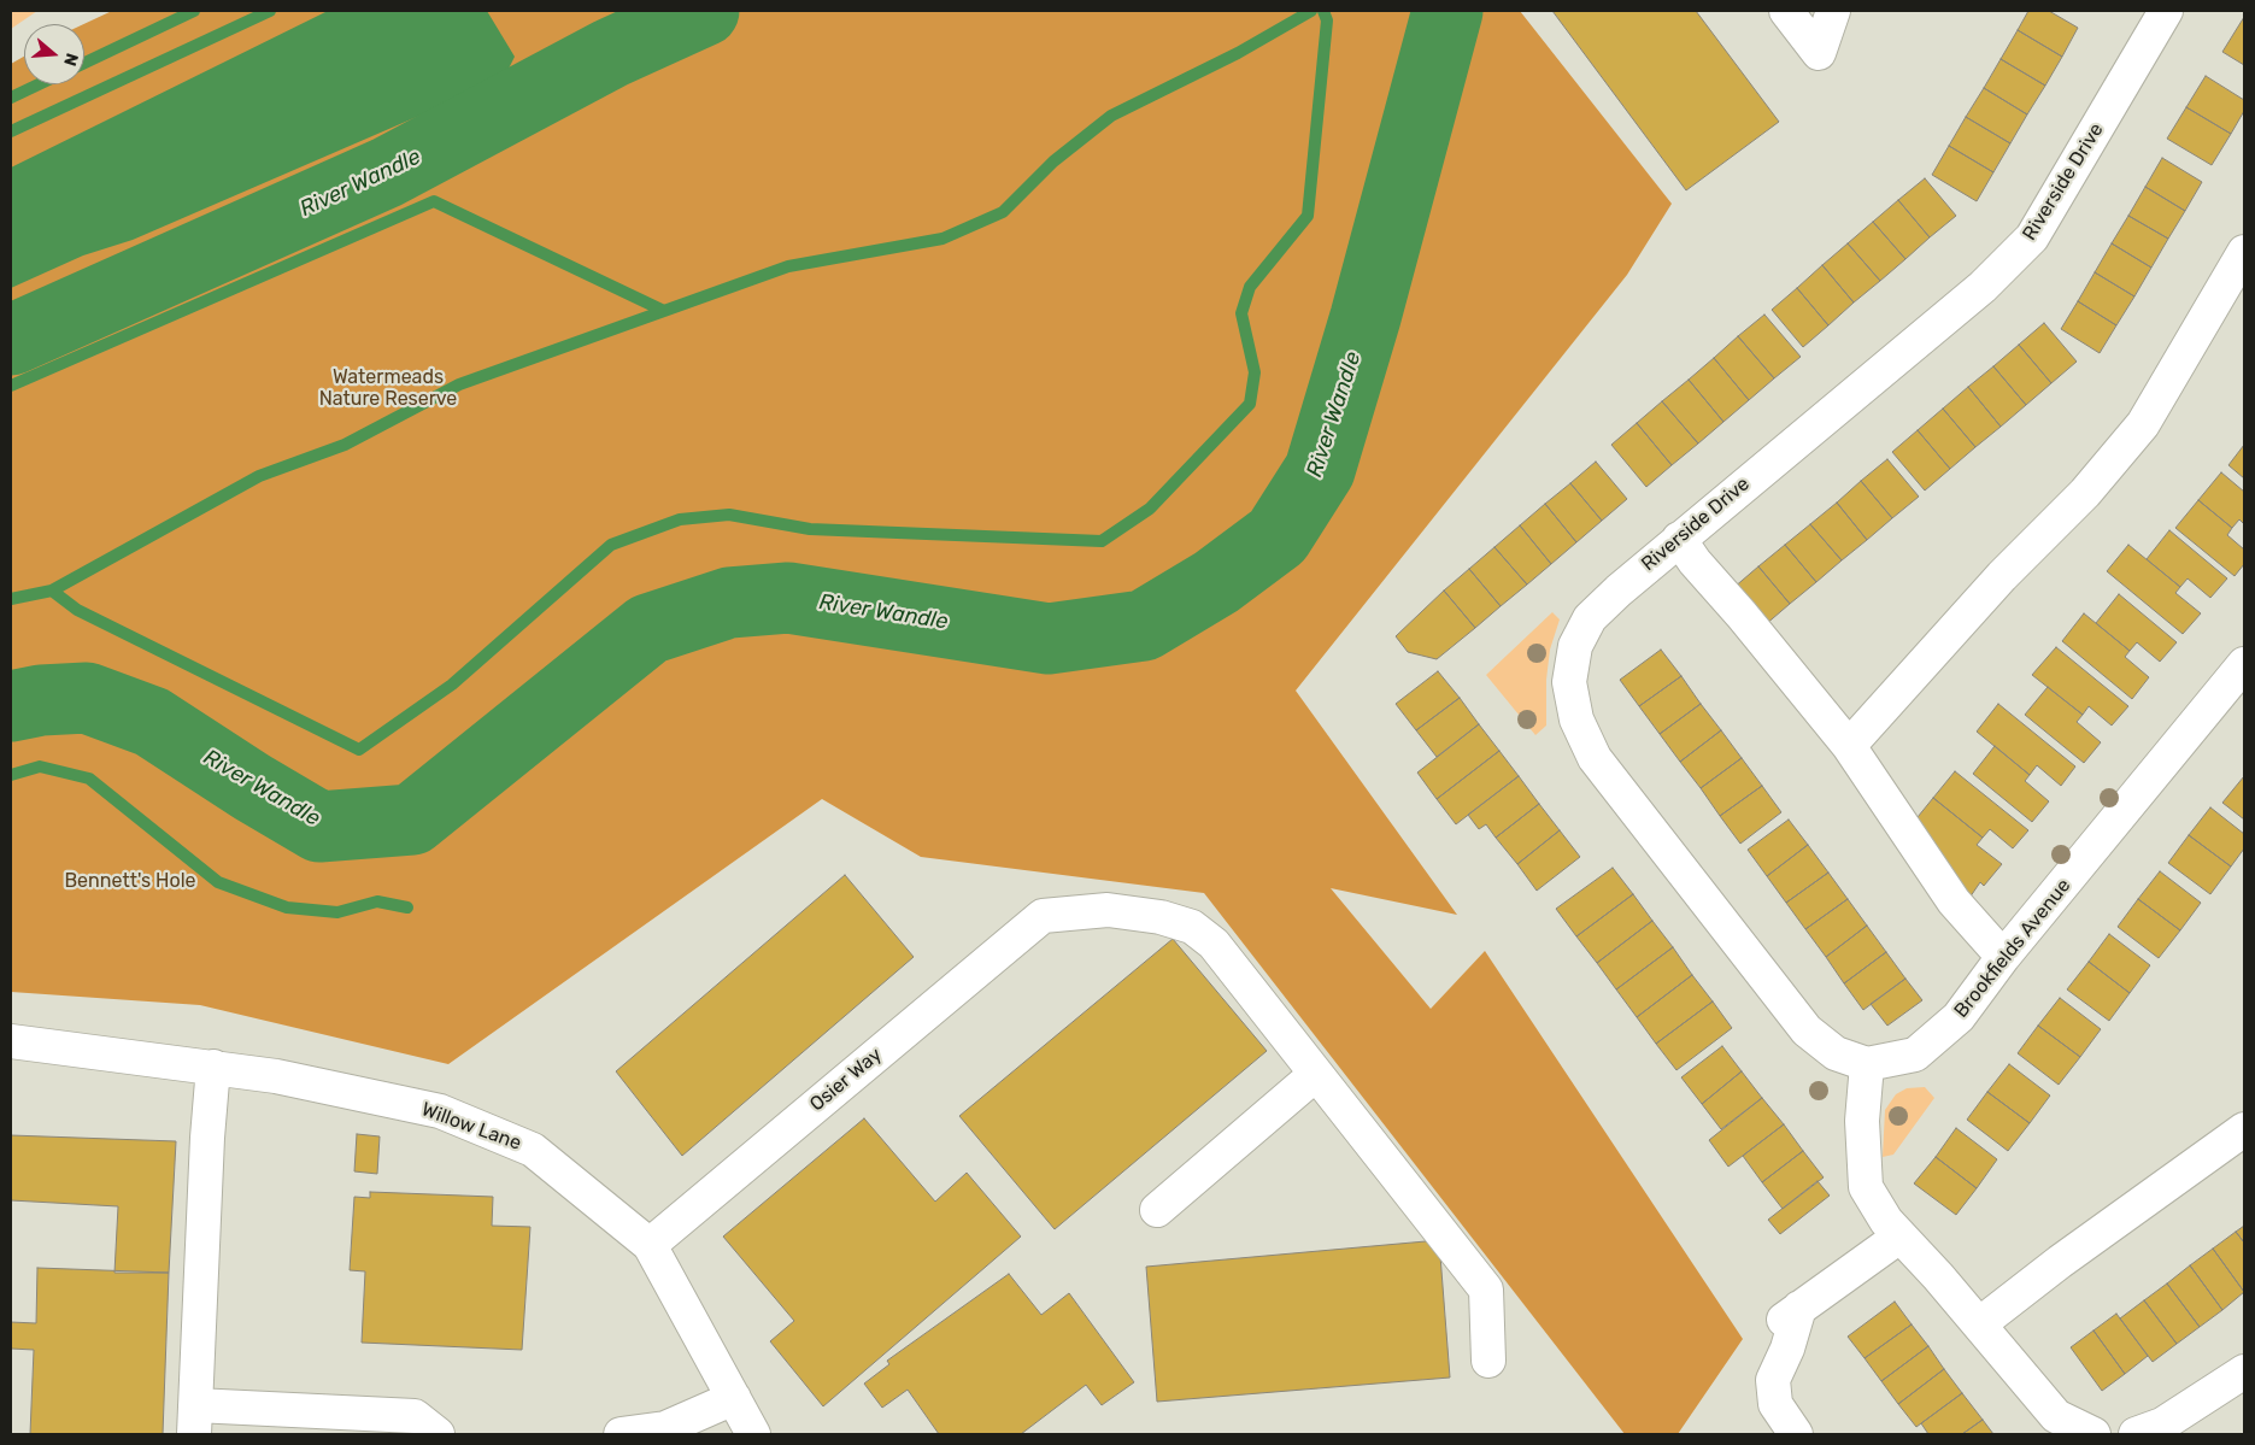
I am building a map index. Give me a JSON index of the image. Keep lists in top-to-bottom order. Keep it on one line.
{"streets":{"street":["Riverside Drive","Brookfields Avenue","Osier Way","Willow Lane"]},"crossings":[["Riverside Drive","Brookfields Avenue"],["Osier Way","Willow Lane"]],"water":["River Wandle"],"parks":["Watermeads Nature Reserve","Bennett's Hole"],"north":"right"}
